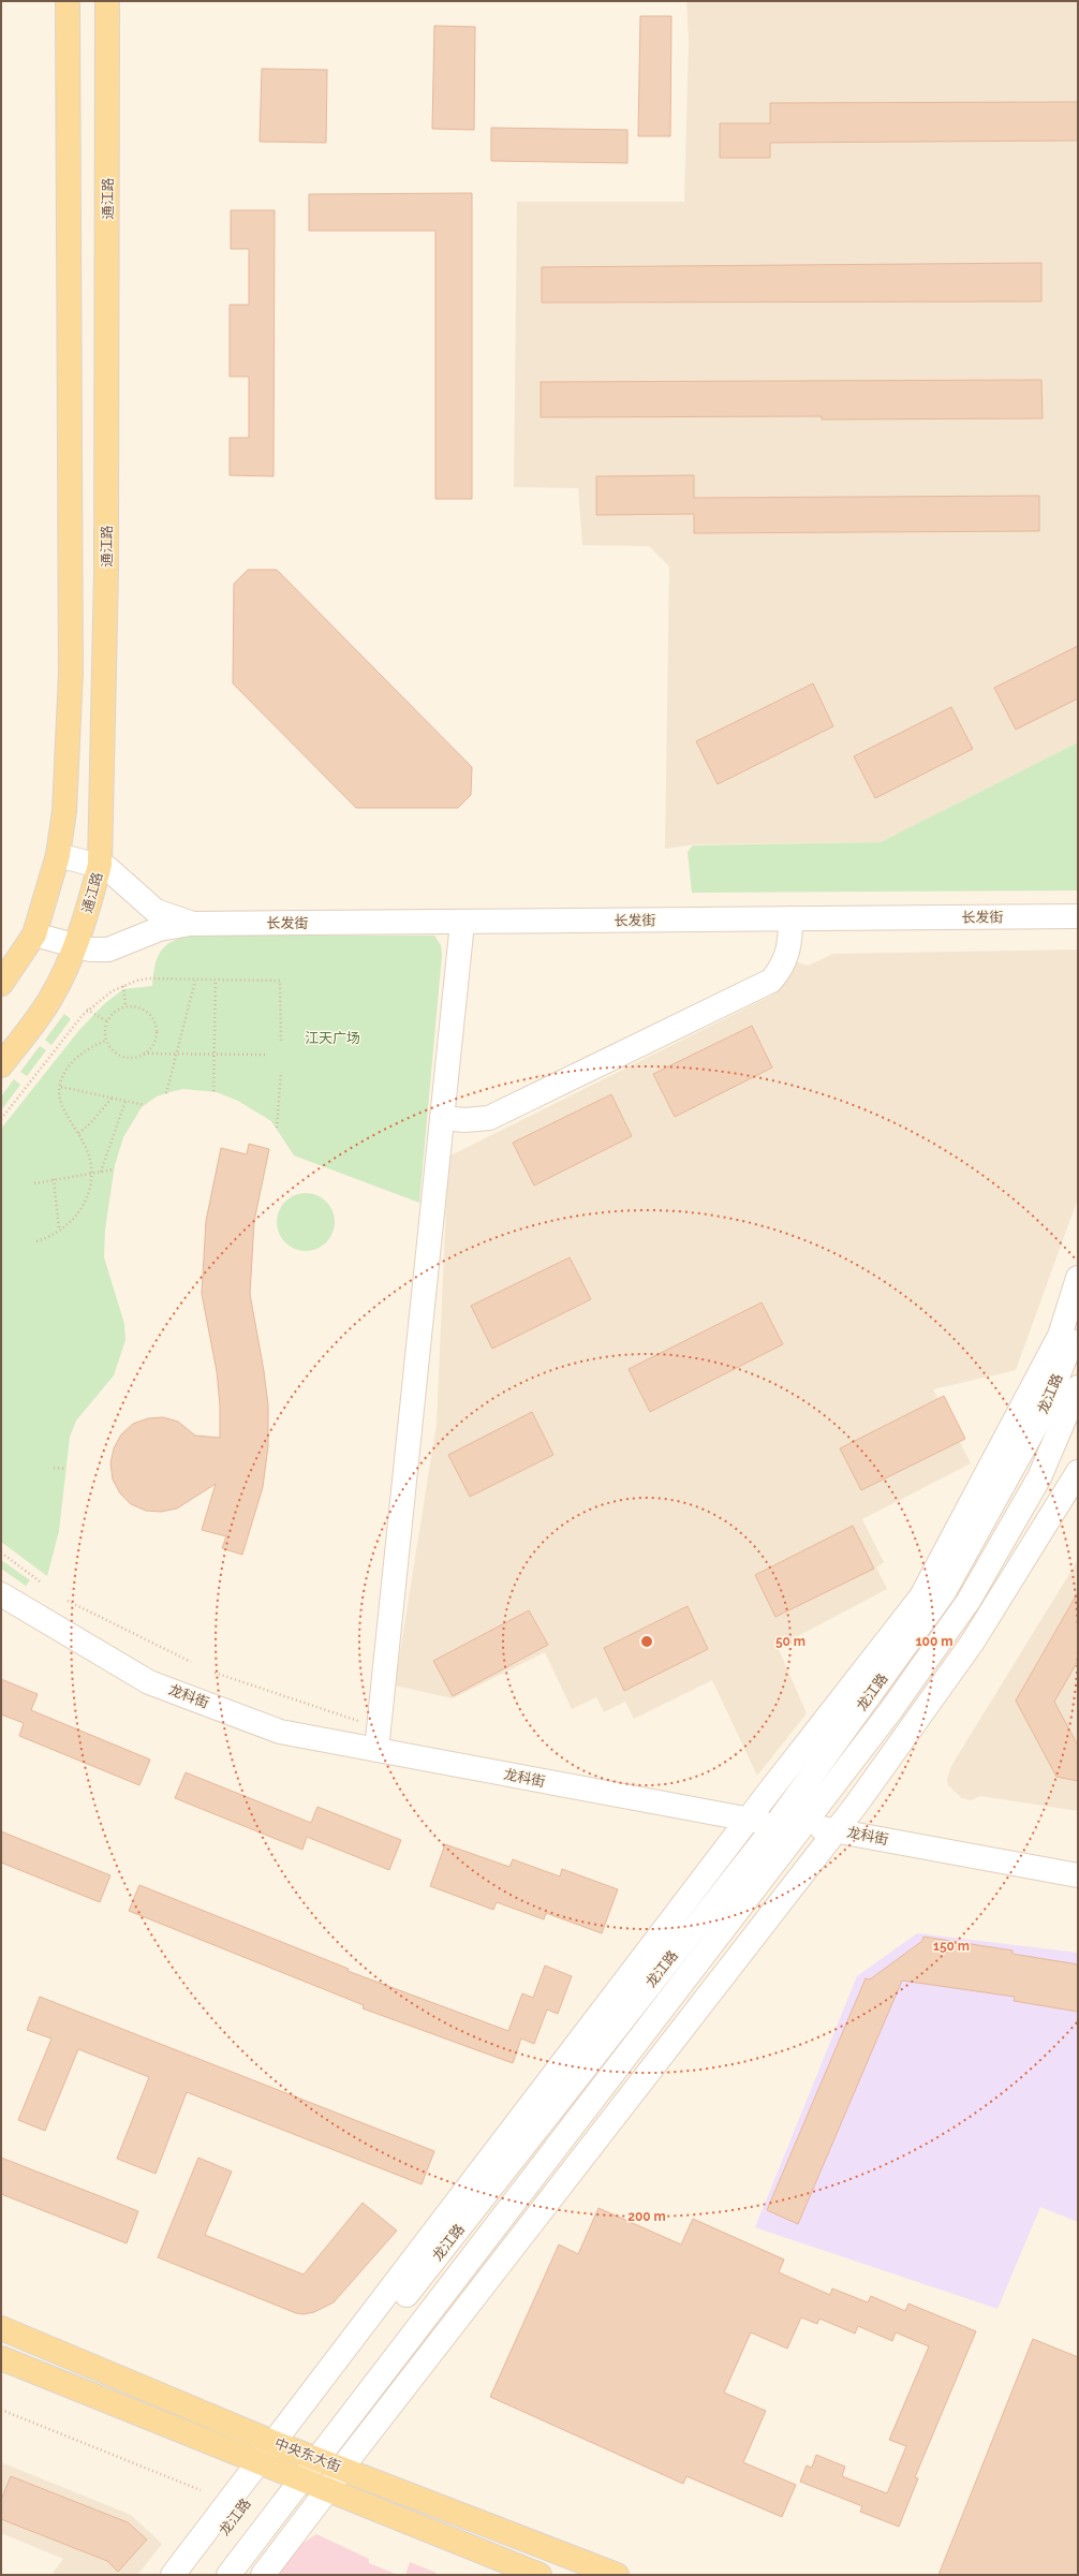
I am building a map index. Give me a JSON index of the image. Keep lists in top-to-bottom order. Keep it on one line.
{"streets":{"main road":["通江路","中央东大街"],"street":["长发街","龙江路","龙科街"]},"crossings":[["通江路","长发街"],["龙江路","龙科街"],["龙江路","中央东大街"]],"parks":["江天广场"],"rings":["50 m","100 m","150 m","200 m"]}
